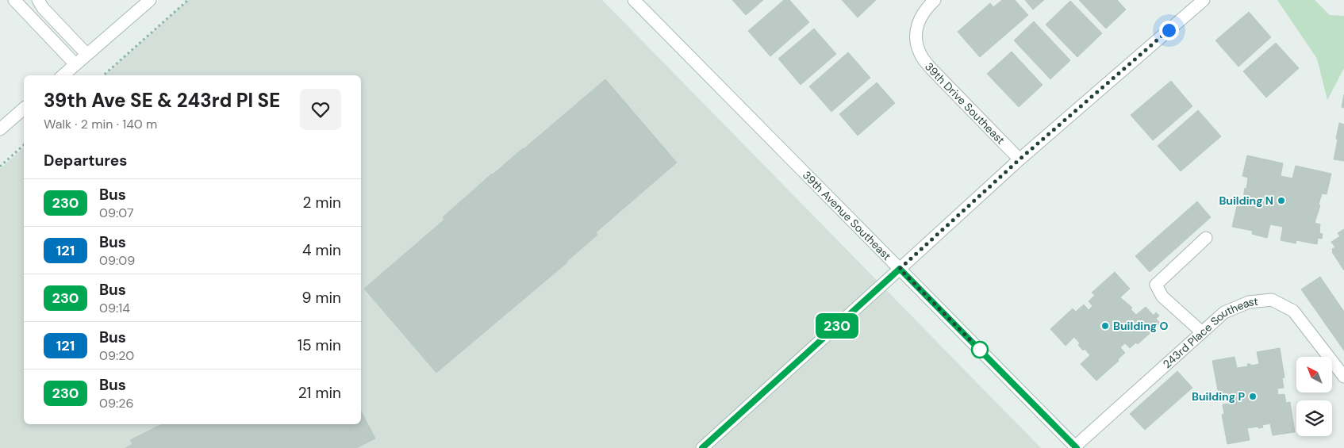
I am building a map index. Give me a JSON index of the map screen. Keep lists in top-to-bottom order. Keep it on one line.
{"streets":{"street":["39th Drive Southeast","39th Avenue Southeast","243rd Place Southeast"]},"crossings":[["39th Avenue Southeast","243rd Place Southeast"]],"places":["Building N","Building O","Building P"],"lines":["bus line 230"],"north":"top left","page":{"on_map":"230","heading":[["39th Ave SE & 243rd Pl SE","Walk · 2 min · 140 m"],"Departures"],"list":[{"mark":"230","name":"Bus","note":"09:07","value":"2 min"},{"mark":"121","name":"Bus","note":"09:09","value":"4 min"},{"mark":"230","name":"Bus","note":"09:14","value":"9 min"},{"mark":"121","name":"Bus","note":"09:20","value":"15 min"},{"mark":"230","name":"Bus","note":"09:26","value":"21 min"}]}}
